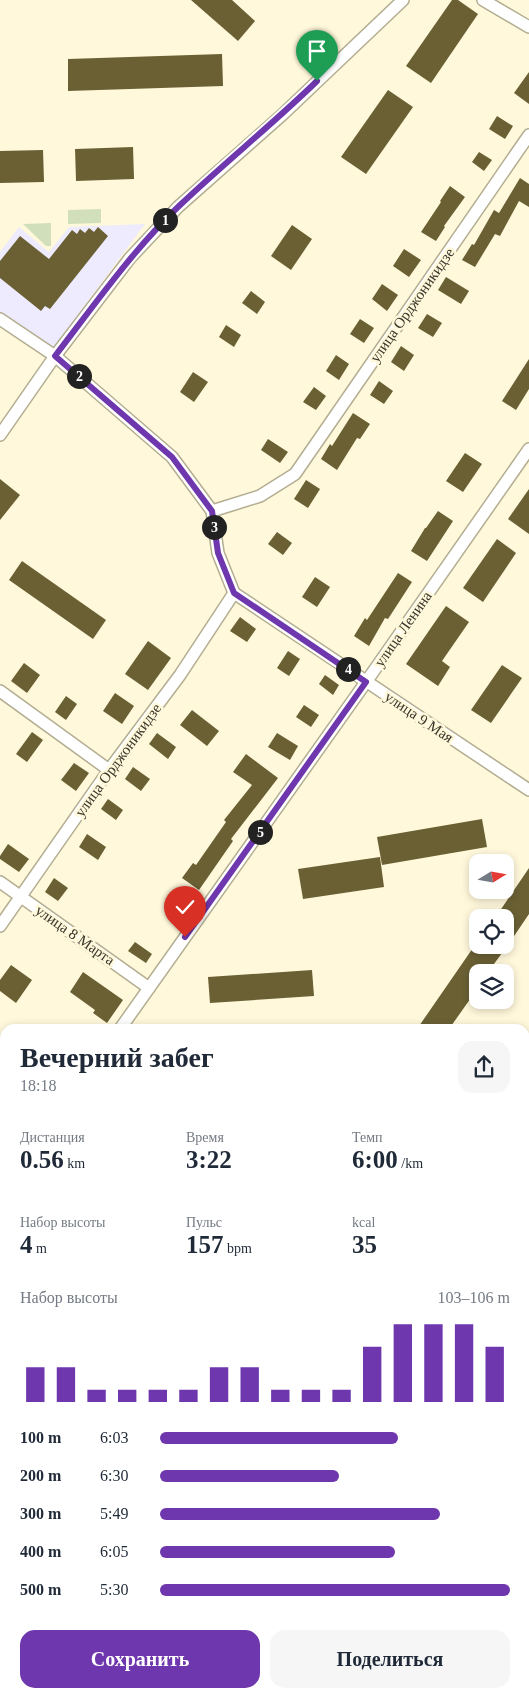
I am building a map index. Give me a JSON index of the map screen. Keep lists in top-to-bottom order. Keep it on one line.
{"streets":{"street":["улица Орджоникидзе","улица Ленина","улица 9 Мая","улица 8 Марта"]},"crossings":[["улица Орджоникидзе","улица 9 Мая"],["улица Орджоникидзе","улица 8 Марта"],["улица Ленина","улица 9 Мая"],["улица Ленина","улица 8 Марта"]],"north":"right","page":{"pins":["1","2","3","4","5"],"heading":["Вечерний забег","18:18"],"stats":[["Дистанция","0.56 km"],["Время","3:22"],["Темп","6:00 /km"],["Набор высоты","4 m"],["Пульс","157 bpm"],["kcal","35"]],"chart":["Набор высоты","103–106 m"],"list":[{"name":"100 m","note":"6:03"},{"name":"200 m","note":"6:30"},{"name":"300 m","note":"5:49"},{"name":"400 m","note":"6:05"},{"name":"500 m","note":"5:30"}],"buttons":["Сохранить","Поделиться"]}}
